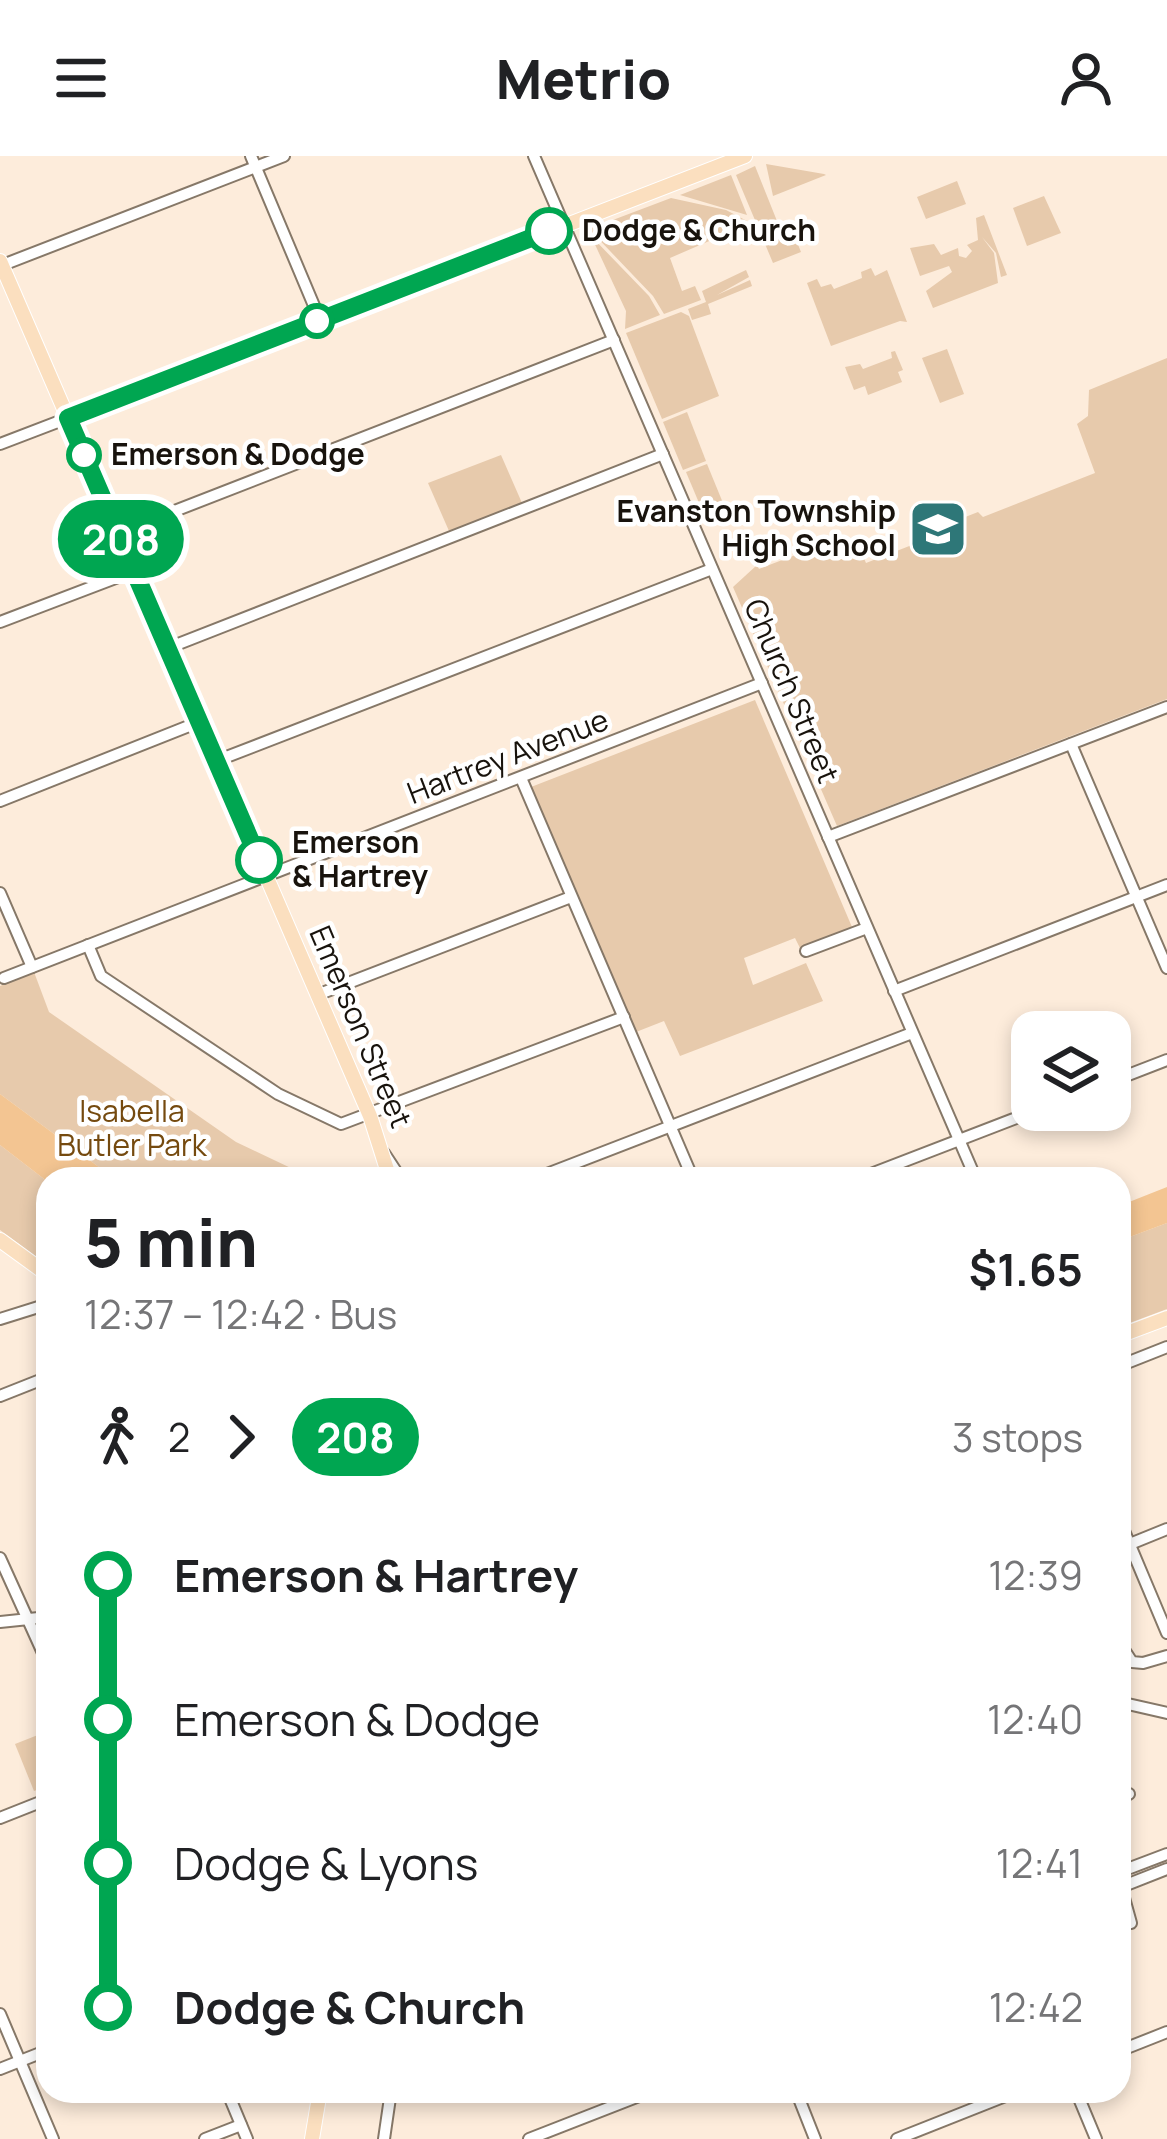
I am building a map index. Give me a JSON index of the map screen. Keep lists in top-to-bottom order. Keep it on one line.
{"streets":{"main road":["Emerson Street"],"street":["Church Street","Hartrey Avenue"]},"crossings":[["Church Street","Hartrey Avenue"],["Hartrey Avenue","Emerson Street"]],"parks":["Isabella Butler Park"],"places":{"other":["Dodge & Church","Emerson & Dodge","Emerson & Hartrey"],"school or university":["Evanston Township High School"]},"lines":["bus line 208"],"page":{"header":"Metrio","on_map":"208","heading":["5 min","12:37 – 12:42 · Bus","$1.65"],"legs":["2","208","3 stops"],"list":[{"name":"Emerson & Hartrey","value":"12:39"},{"name":"Emerson & Dodge","value":"12:40"},{"name":"Dodge & Lyons","value":"12:41"},{"name":"Dodge & Church","value":"12:42"}]}}
